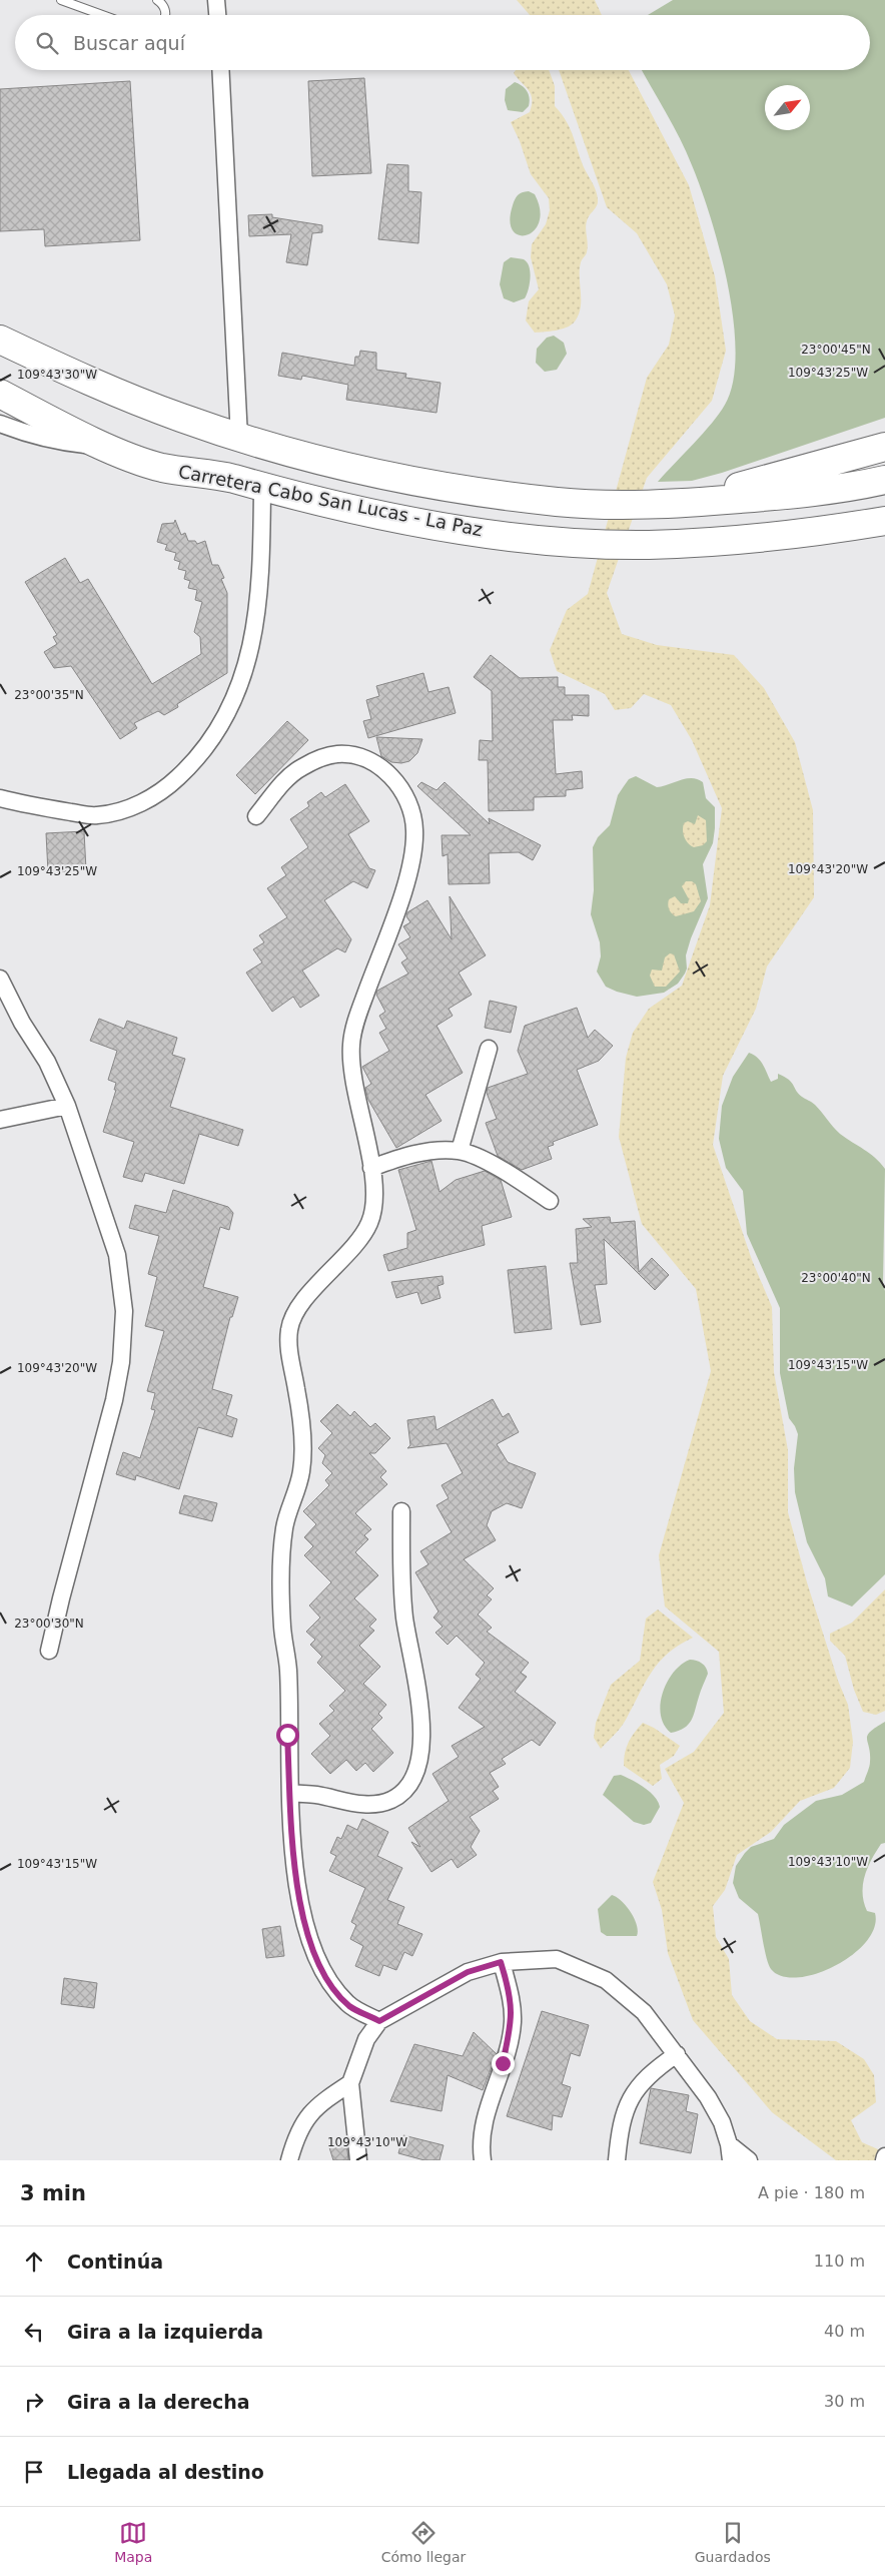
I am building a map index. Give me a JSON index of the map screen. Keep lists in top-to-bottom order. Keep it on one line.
{"streets":{"highway":["Carretera Cabo San Lucas - La Paz"]},"north":"top right","page":{"search":"Buscar aquí","heading":["3 min","A pie · 180 m"],"list":[["Continúa","110 m"],["Gira a la izquierda","40 m"],["Gira a la derecha","30 m"],"Llegada al destino"],"nav":["Mapa","Cómo llegar","Guardados"]},"coordinates":["23°00'45\"N","109°43'25\"W","109°43'30\"W","23°00'35\"N","109°43'20\"W","23°00'40\"N","109°43'15\"W","23°00'30\"N","109°43'10\"W"]}
